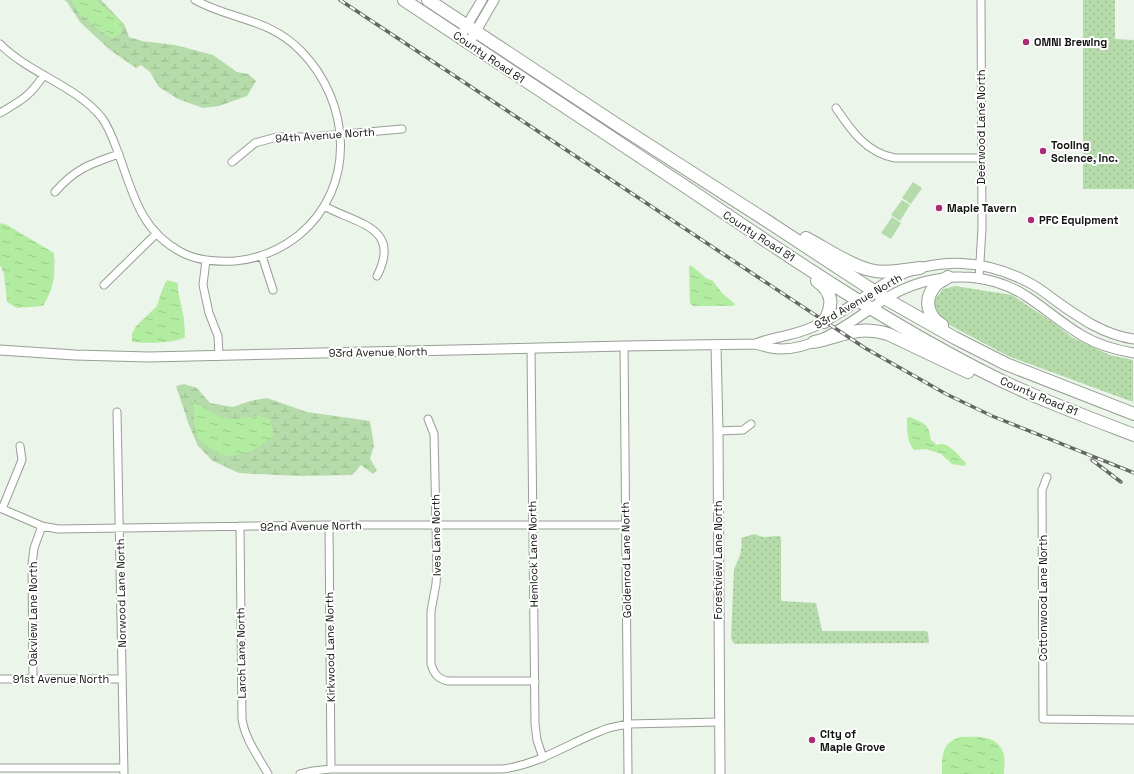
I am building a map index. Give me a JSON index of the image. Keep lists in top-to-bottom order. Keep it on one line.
{"streets":{"highway":["County Road 81"],"street":["Deerwood Lane North","94th Avenue North","93rd Avenue North","92nd Avenue North","Ives Lane North","Hemlock Lane North","Goldenrod Lane North","Forestview Lane North","Norwood Lane North","Cottonwood Lane North","Oakview Lane North","Kirkwood Lane North","Larch Lane North","91st Avenue North"]},"crossings":[["County Road 81","93rd Avenue North"],["Deerwood Lane North","93rd Avenue North"],["93rd Avenue North","Hemlock Lane North"],["93rd Avenue North","Goldenrod Lane North"],["93rd Avenue North","Forestview Lane North"],["92nd Avenue North","Ives Lane North"],["92nd Avenue North","Hemlock Lane North"],["92nd Avenue North","Goldenrod Lane North"],["92nd Avenue North","Norwood Lane North"],["92nd Avenue North","Oakview Lane North"],["92nd Avenue North","Kirkwood Lane North"],["92nd Avenue North","Larch Lane North"],["Ives Lane North","Hemlock Lane North"],["Norwood Lane North","91st Avenue North"],["Oakview Lane North","91st Avenue North"]],"places":["OMNI Brewing","Tooling Science, Inc.","Maple Tavern","PFC Equipment","City of Maple Grove"]}
